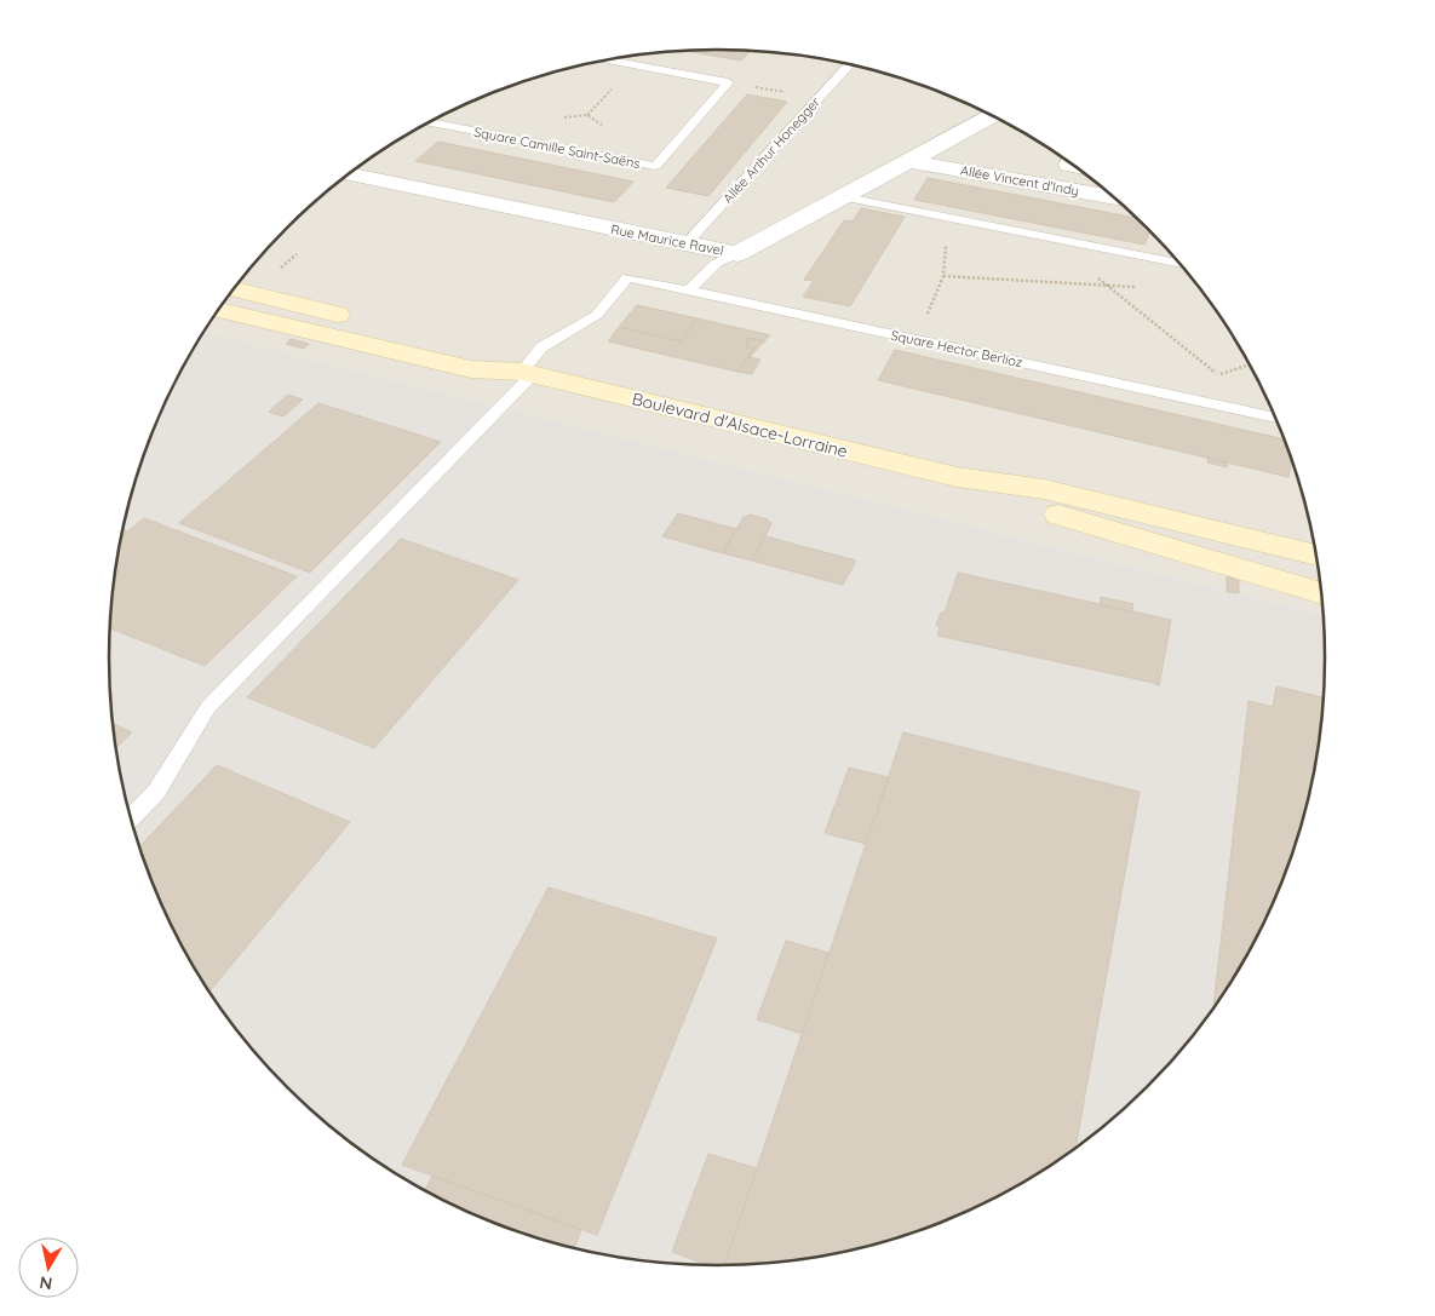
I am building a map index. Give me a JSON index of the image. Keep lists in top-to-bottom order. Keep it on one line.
{"streets":{"main road":["Boulevard d'Alsace-Lorraine"],"street":["Allée Vincent d'Indy","Rue Maurice Ravel"],"lane":["Square Camille Saint-Saëns","Allée Arthur Honegger","Square Hector Berlioz"]},"crossings":[["Allée Arthur Honegger","Rue Maurice Ravel"],["Allée Vincent d'Indy","Rue Maurice Ravel"],["Square Hector Berlioz","Boulevard d'Alsace-Lorraine"]],"north":"bottom"}
